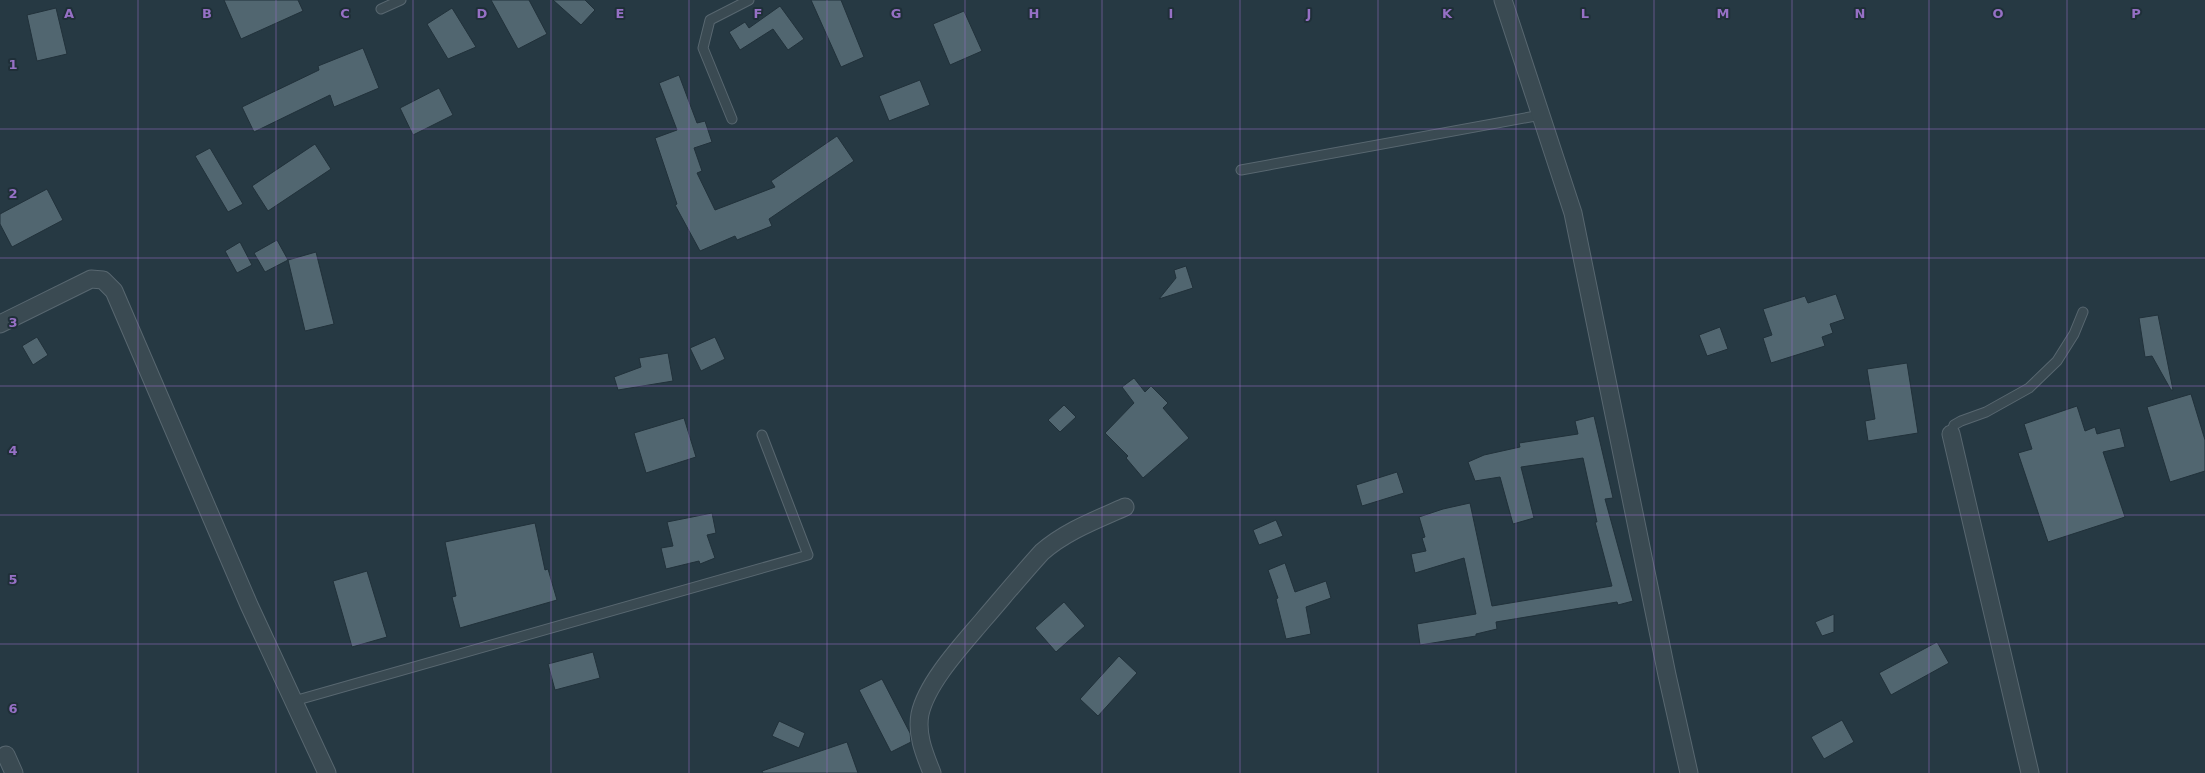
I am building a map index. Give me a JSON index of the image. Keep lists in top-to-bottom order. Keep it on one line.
{"grid":{"columns":["A","B","C","D","E","F","G","H","I","J","K","L","M","N","O","P"],"rows":["1","2","3","4","5","6"]}}
